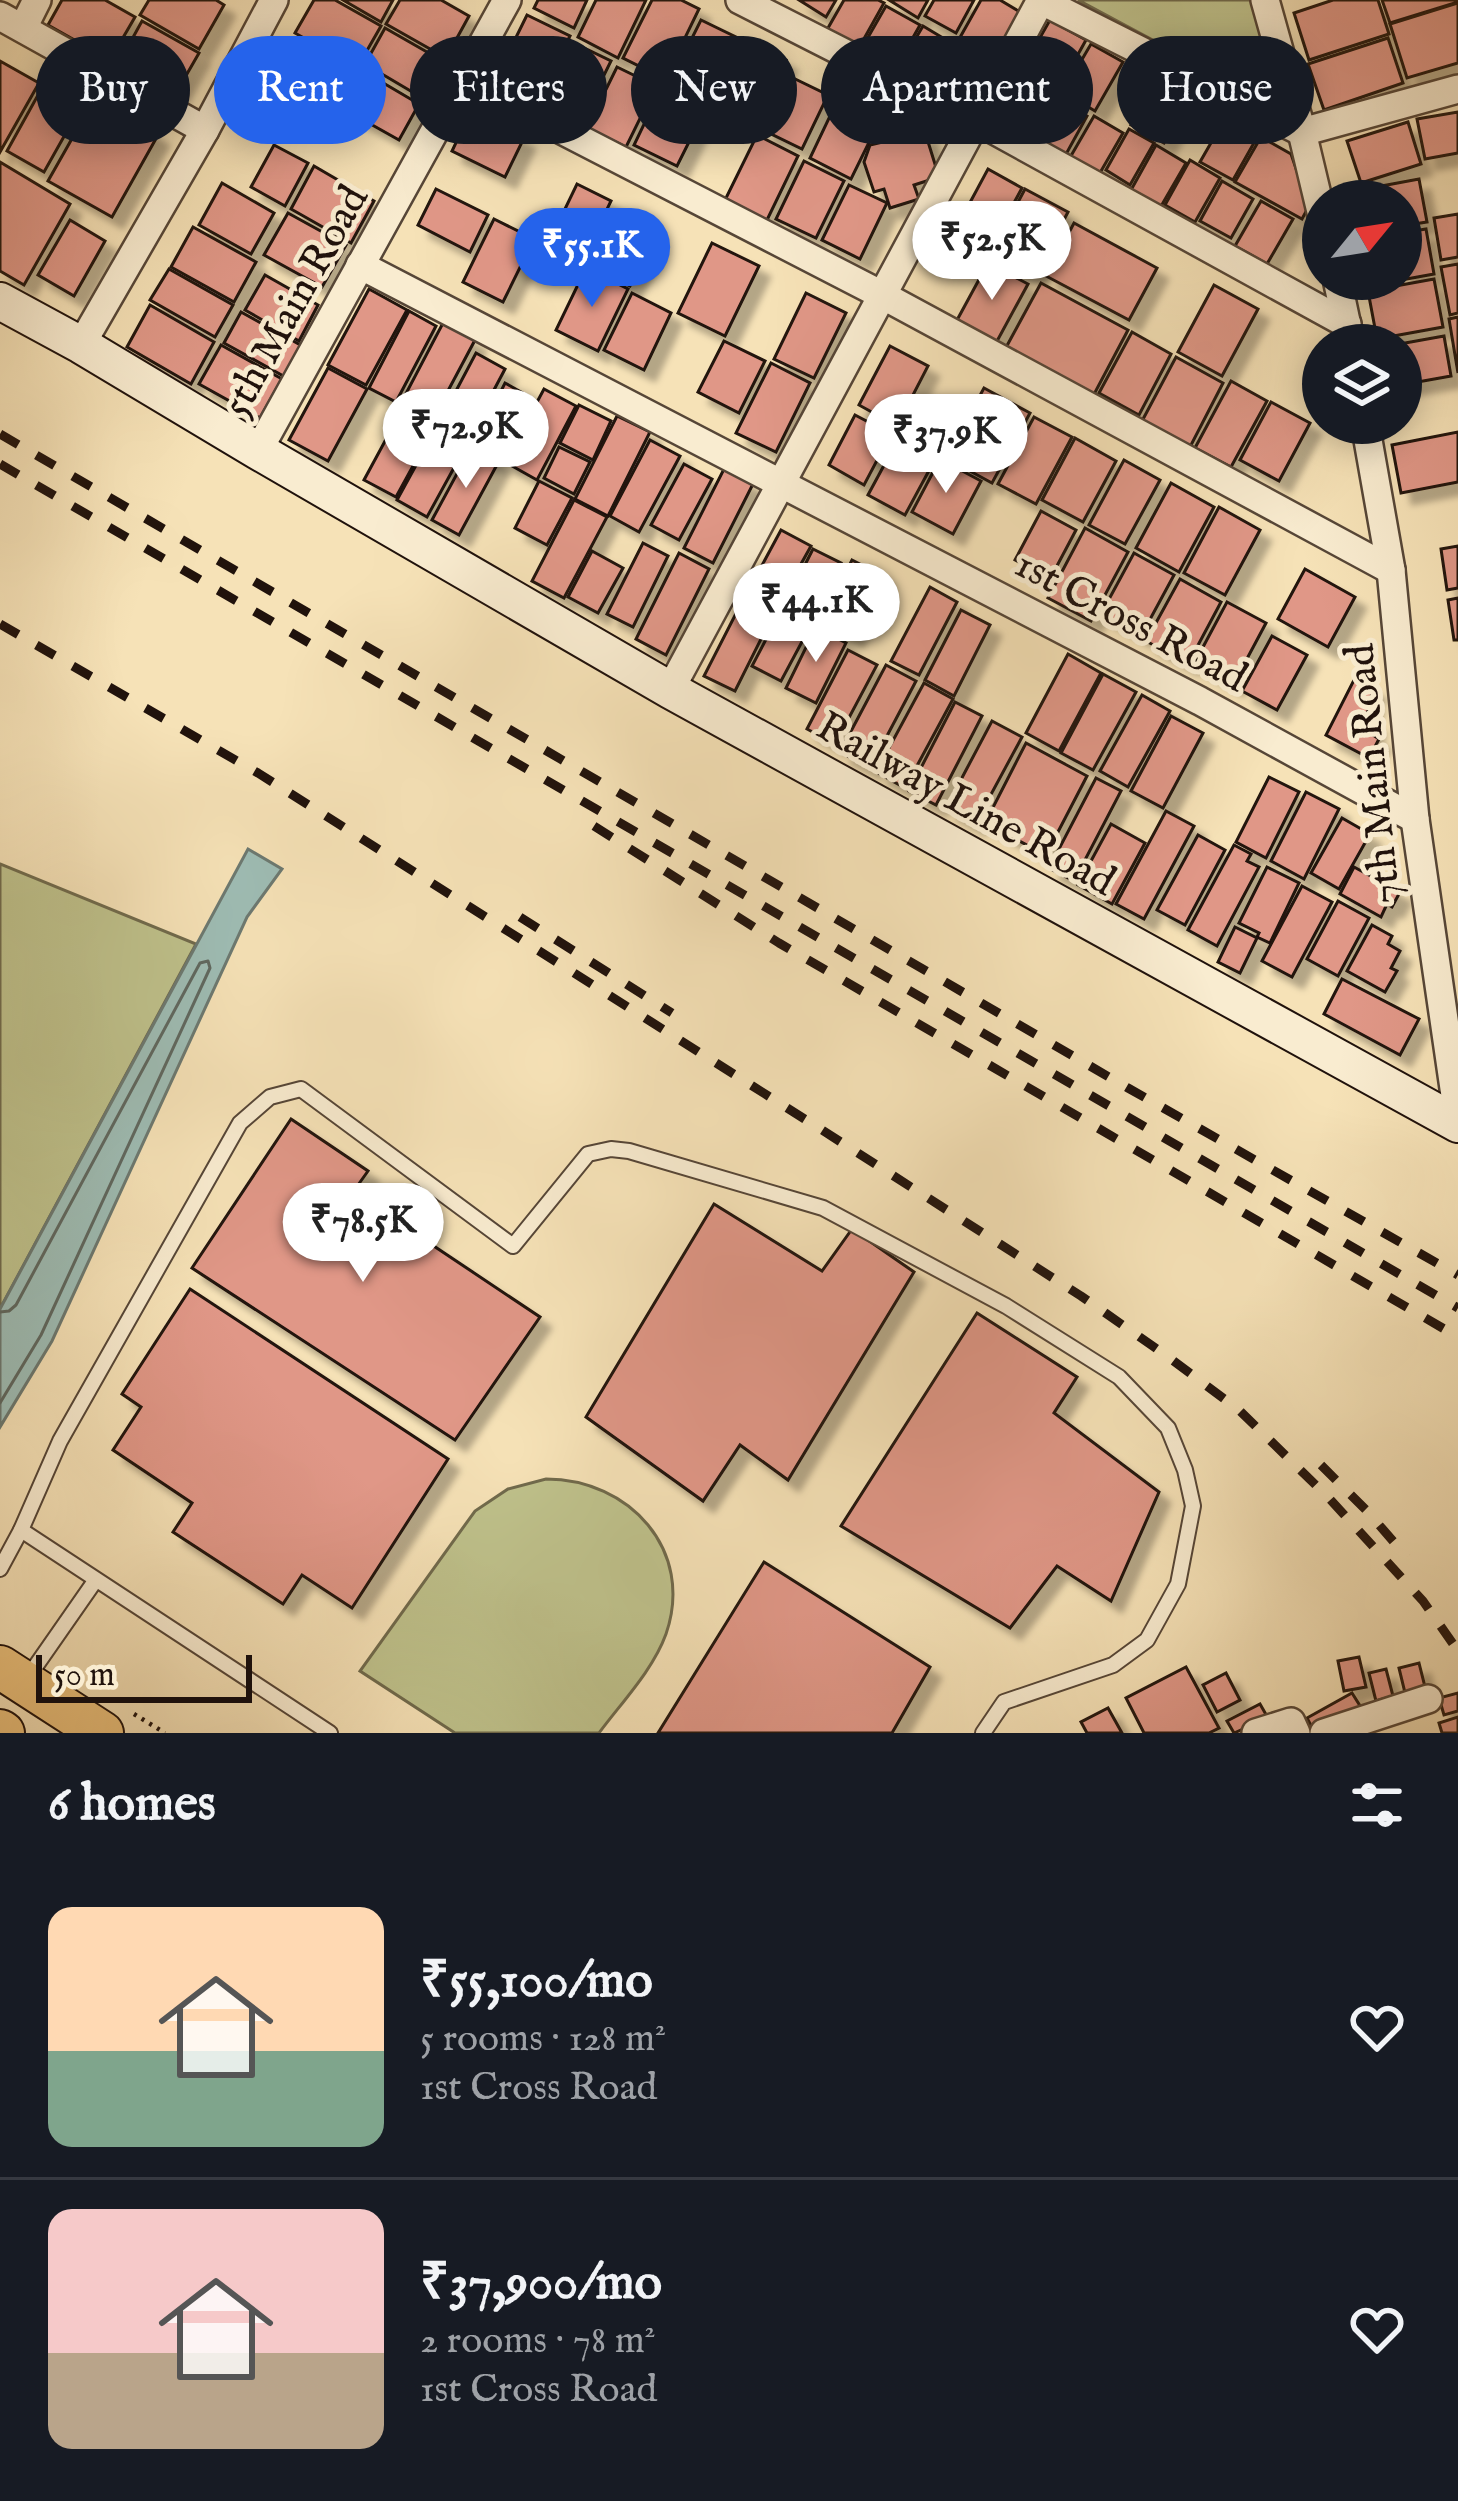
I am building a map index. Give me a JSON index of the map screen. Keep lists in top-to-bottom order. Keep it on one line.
{"streets":{"main road":["Railway Line Road"],"street":["5th Main Road","1st Cross Road","7th Main Road"]},"crossings":[["5th Main Road","1st Cross Road"],["5th Main Road","Railway Line Road"],["1st Cross Road","7th Main Road"],["7th Main Road","Railway Line Road"]],"scale_bar":"50 m","north":"top right","page":{"chip":["Buy","Rent","Filters","New","Apartment","House"],"price":["₹52.5K","₹55.1K","₹72.9K","₹37.9K","₹44.1K","₹78.5K"],"scale":"50 m","heading":"6 homes","list":[{"name":"₹55,100/mo","note":"5 rooms · 128 m² · 1st Cross Road"},{"name":"₹37,900/mo","note":"2 rooms · 78 m² · 1st Cross Road"}]}}
